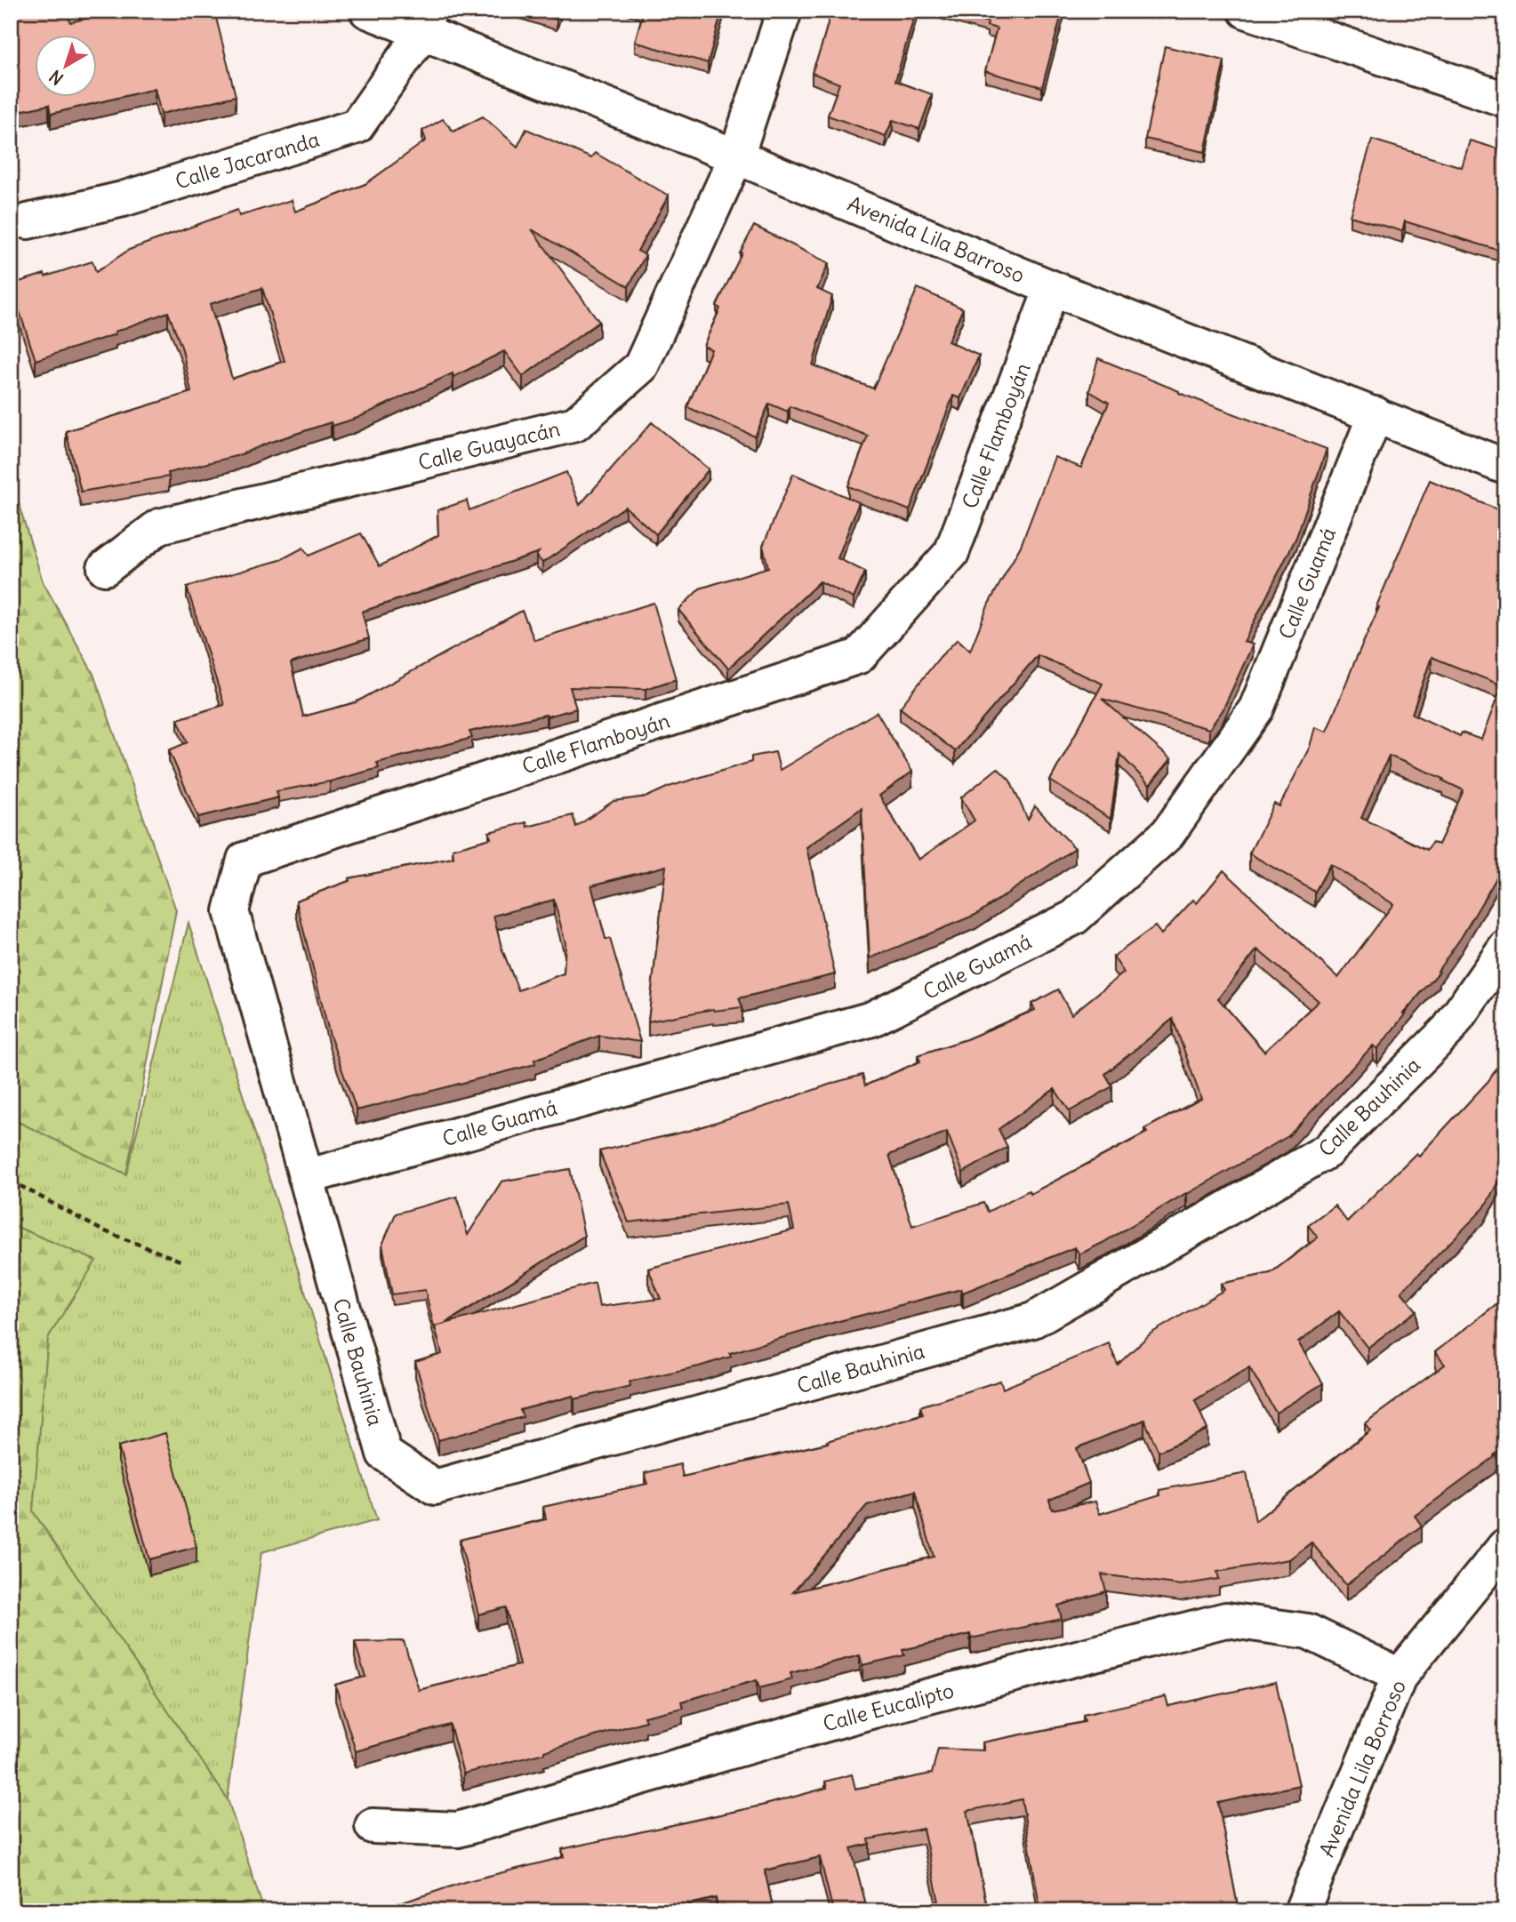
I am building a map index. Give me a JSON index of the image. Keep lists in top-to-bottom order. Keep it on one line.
{"streets":{"street":["Calle Jacaranda","Avenida Lila Barroso","Calle Flamboyán","Calle Guayacán","Calle Guamá","Calle Bauhinia","Calle Eucalipto","Avenida Lila Borroso"]},"crossings":[["Calle Jacaranda","Avenida Lila Barroso"],["Avenida Lila Barroso","Calle Flamboyán"],["Avenida Lila Barroso","Calle Guayacán"],["Avenida Lila Barroso","Calle Guamá"],["Calle Flamboyán","Calle Guamá"],["Calle Flamboyán","Calle Bauhinia"],["Calle Guamá","Calle Bauhinia"],["Calle Eucalipto","Avenida Lila Borroso"]],"north":"bottom left"}
